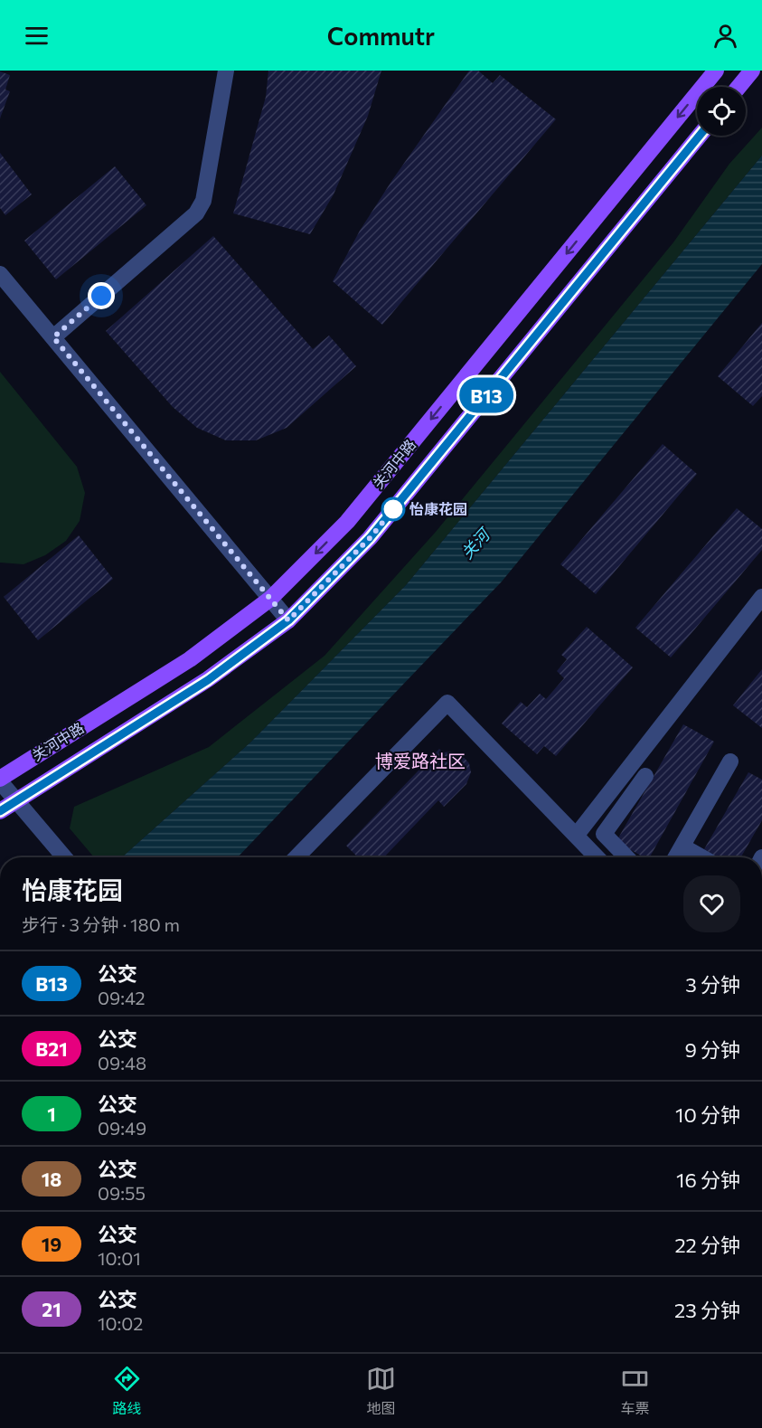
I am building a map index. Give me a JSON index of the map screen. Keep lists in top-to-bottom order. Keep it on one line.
{"streets":{"main road":["关河中路"]},"districts":["博爱路社区"],"water":["关河"],"places":["怡康花园"],"lines":["bus line B13"],"page":{"header":"Commutr","on_map":"B13","heading":["怡康花园","步行 · 3 分钟 · 180 m"],"list":[{"mark":"B13","name":"公交","note":"09:42","value":"3 分钟"},{"mark":"B21","name":"公交","note":"09:48","value":"9 分钟"},{"mark":"1","name":"公交","note":"09:49","value":"10 分钟"},{"mark":"18","name":"公交","note":"09:55","value":"16 分钟"},{"mark":"19","name":"公交","note":"10:01","value":"22 分钟"},{"mark":"21","name":"公交","note":"10:02","value":"23 分钟"}],"tabs":["路线","地图","车票"]}}
